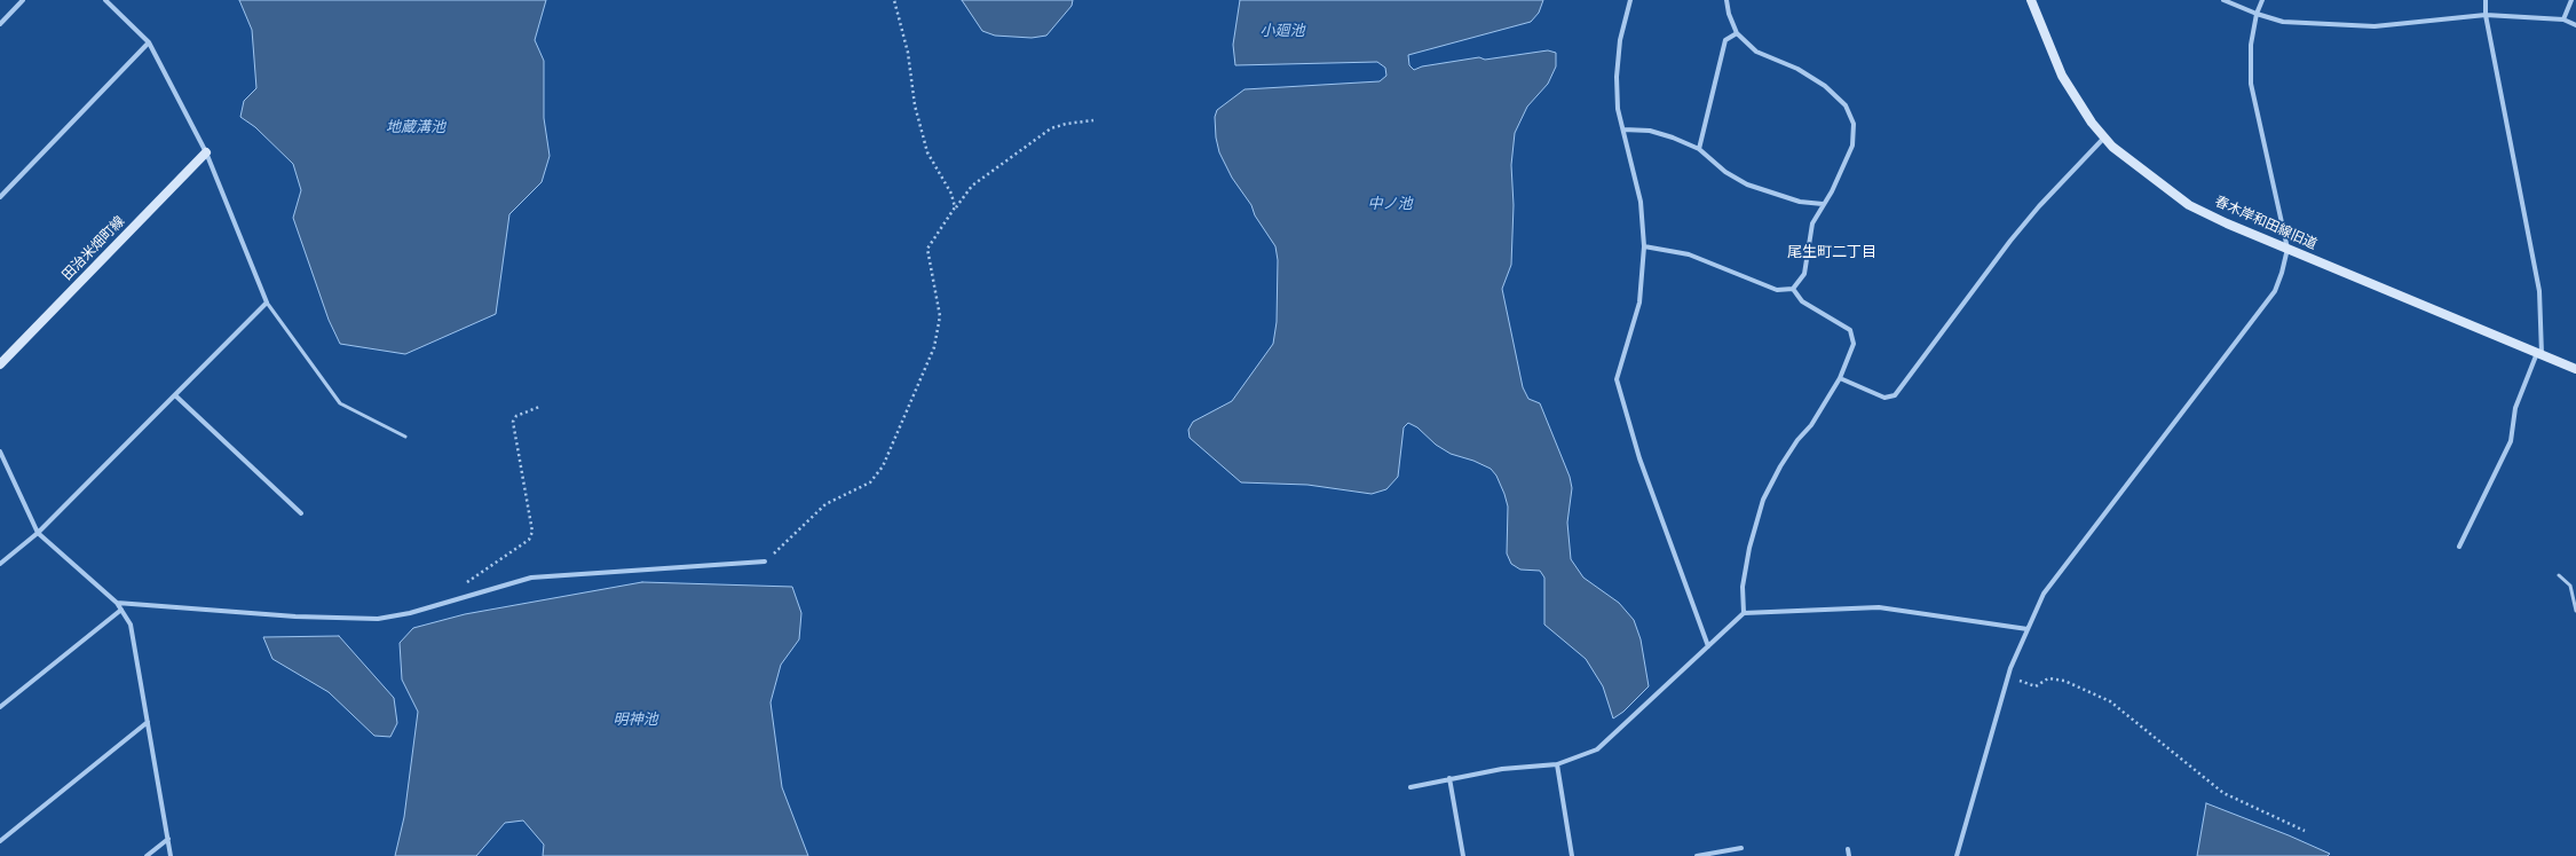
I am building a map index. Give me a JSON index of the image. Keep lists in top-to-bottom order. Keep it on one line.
{"streets":{"street":["春木岸和田線旧道","田治米畑町線"]},"districts":["尾生町二丁目"],"water":["小廻池","地蔵溝池","中ノ池","明神池"]}
